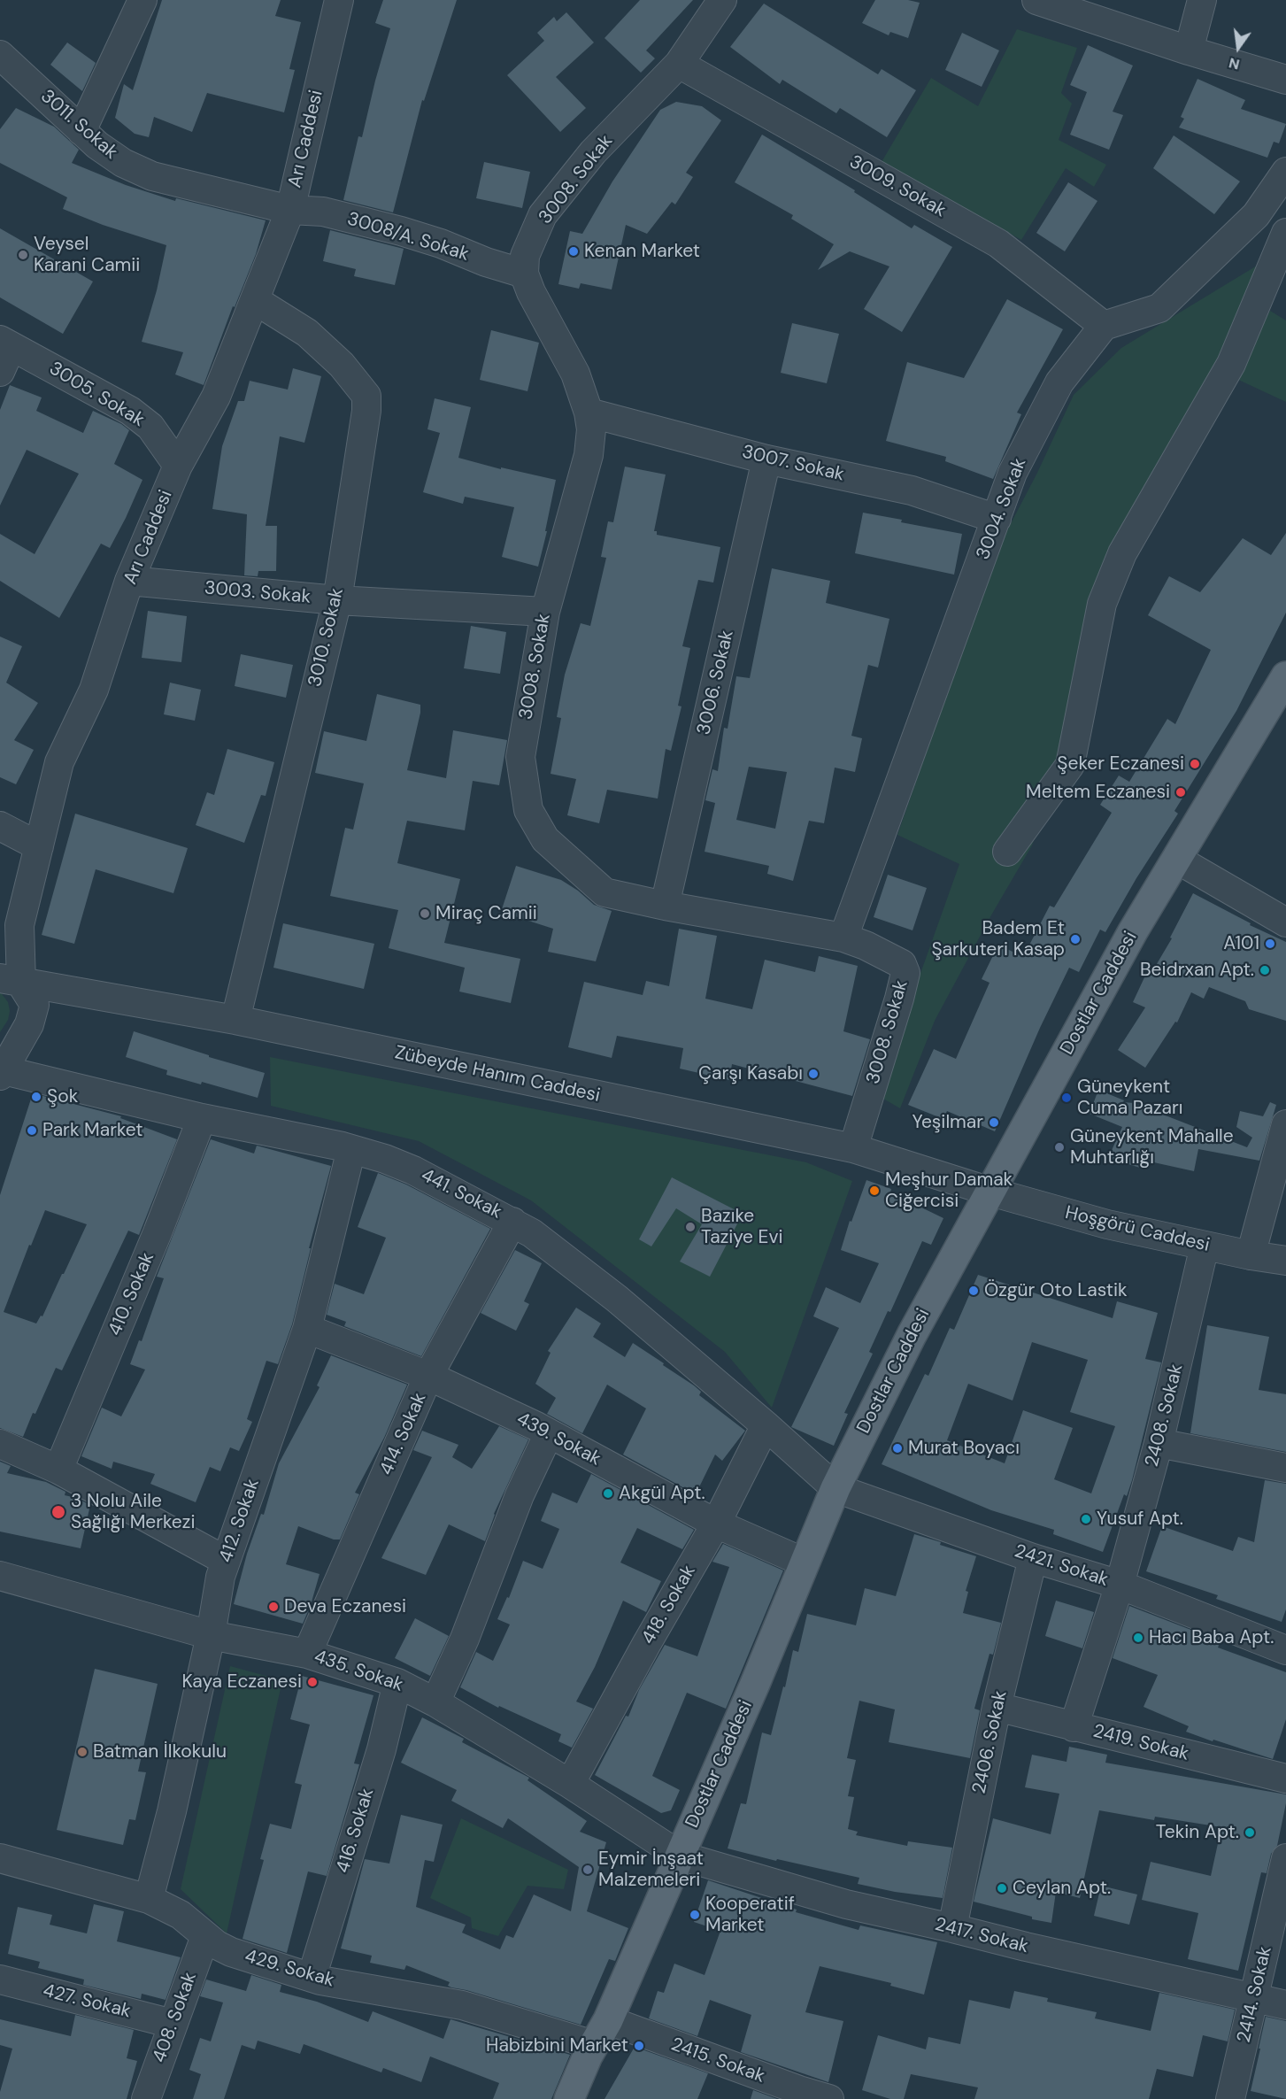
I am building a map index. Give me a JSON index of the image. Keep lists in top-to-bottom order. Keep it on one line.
{"streets":{"main road":["Dostlar Caddesi"],"street":["3011. Sokak","Arı Caddesi","3008. Sokak","3009. Sokak","3008/A. Sokak","3005. Sokak","3007. Sokak","3004. Sokak","3003. Sokak","3010. Sokak","3006. Sokak","Zübeyde Hanım Caddesi","441. Sokak","Hoşgörü Caddesi","410. Sokak","2408. Sokak","414. Sokak","439. Sokak","412. Sokak","2421. Sokak","418. Sokak","435. Sokak","2406. Sokak","2419. Sokak","416. Sokak","2417. Sokak","429. Sokak","2414. Sokak","427. Sokak","408. Sokak","2415. Sokak"]},"crossings":[["3011. Sokak","Arı Caddesi"],["3011. Sokak","3008/A. Sokak"],["Arı Caddesi","3008/A. Sokak"],["Arı Caddesi","3005. Sokak"],["Arı Caddesi","3003. Sokak"],["Arı Caddesi","3010. Sokak"],["Arı Caddesi","Zübeyde Hanım Caddesi"],["Arı Caddesi","441. Sokak"],["3008. Sokak","3009. Sokak"],["3008. Sokak","3008/A. Sokak"],["3008. Sokak","3007. Sokak"],["3008. Sokak","3004. Sokak"],["3008. Sokak","3003. Sokak"],["3008. Sokak","3006. Sokak"],["3008. Sokak","Zübeyde Hanım Caddesi"],["3009. Sokak","3004. Sokak"],["3007. Sokak","3004. Sokak"],["3007. Sokak","3006. Sokak"],["3003. Sokak","3010. Sokak"],["3010. Sokak","Zübeyde Hanım Caddesi"],["Dostlar Caddesi","Zübeyde Hanım Caddesi"],["Dostlar Caddesi","441. Sokak"],["Dostlar Caddesi","Hoşgörü Caddesi"],["Dostlar Caddesi","439. Sokak"],["Dostlar Caddesi","2421. Sokak"],["Dostlar Caddesi","435. Sokak"],["Dostlar Caddesi","2417. Sokak"],["Dostlar Caddesi","429. Sokak"],["Dostlar Caddesi","2415. Sokak"],["Zübeyde Hanım Caddesi","Hoşgörü Caddesi"],["441. Sokak","410. Sokak"],["441. Sokak","414. Sokak"],["441. Sokak","412. Sokak"],["441. Sokak","2421. Sokak"],["441. Sokak","418. Sokak"],["Hoşgörü Caddesi","2408. Sokak"],["2408. Sokak","2421. Sokak"],["2408. Sokak","2419. Sokak"],["414. Sokak","439. Sokak"],["414. Sokak","435. Sokak"],["439. Sokak","412. Sokak"],["439. Sokak","418. Sokak"],["412. Sokak","435. Sokak"],["412. Sokak","429. Sokak"],["2421. Sokak","2406. Sokak"],["418. Sokak","435. Sokak"],["435. Sokak","416. Sokak"],["435. Sokak","2417. Sokak"],["2406. Sokak","2419. Sokak"],["2406. Sokak","2417. Sokak"],["416. Sokak","429. Sokak"],["2417. Sokak","2414. Sokak"],["429. Sokak","408. Sokak"],["429. Sokak","2415. Sokak"],["427. Sokak","408. Sokak"]],"places":["Kenan Market","Veysel Karani Camii","Şeker Eczanesi","Meltem Eczanesi","Miraç Camii","Badem Et Şarkuteri Kasap","A101","Beidrxan Apt.","Çarşı Kasabı","Şok","Güneykent Cuma Pazarı","Yeşilmar","Park Market","Güneykent Mahalle Muhtarlığı","Meşhur Damak Ciğercisi","Bazıke Taziye Evi","Özgür Oto Lastik","Murat Boyacı","Akgül Apt.","3 Nolu Aile Sağlığı Merkezi","Yusuf Apt.","Deva Eczanesi","Hacı Baba Apt.","Kaya Eczanesi","Batman İlkokulu","Tekin Apt.","Eymir İnşaat Malzemeleri","Ceylan Apt.","Kooperatif Market","Habizbini Market"],"north":"bottom"}
